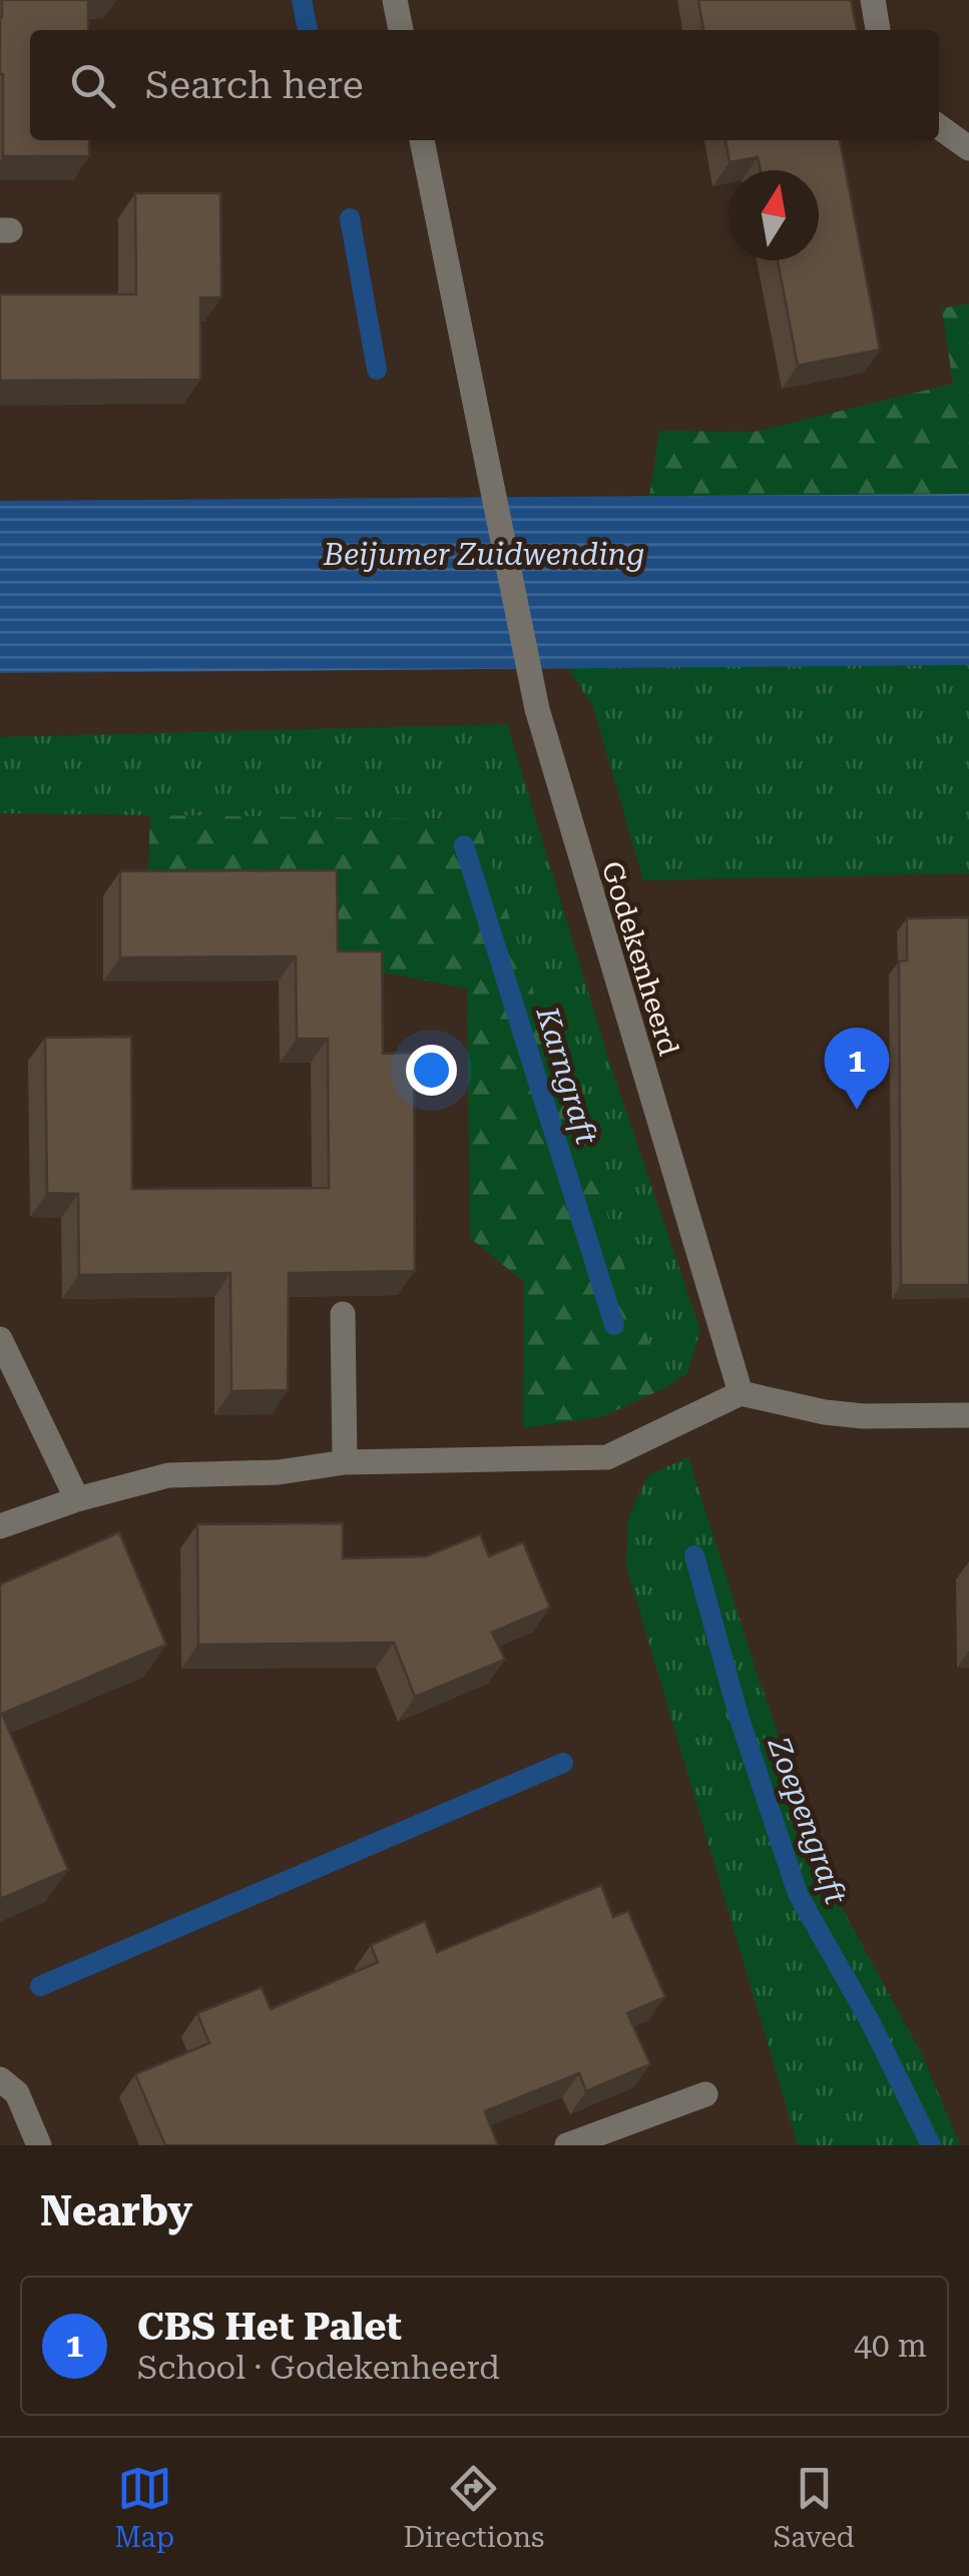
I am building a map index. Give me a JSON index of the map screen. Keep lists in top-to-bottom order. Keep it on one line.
{"streets":{"street":["Godekenheerd"]},"water":["Beijumer Zuidwending","Karngraft","Zoepengraft"],"north":"top","page":{"search":"Search here","pins":"1","heading":"Nearby","list":[{"mark":"1","name":"CBS Het Palet","note":"School · Godekenheerd","value":"40 m"}],"nav":["Map","Directions","Saved"]}}
